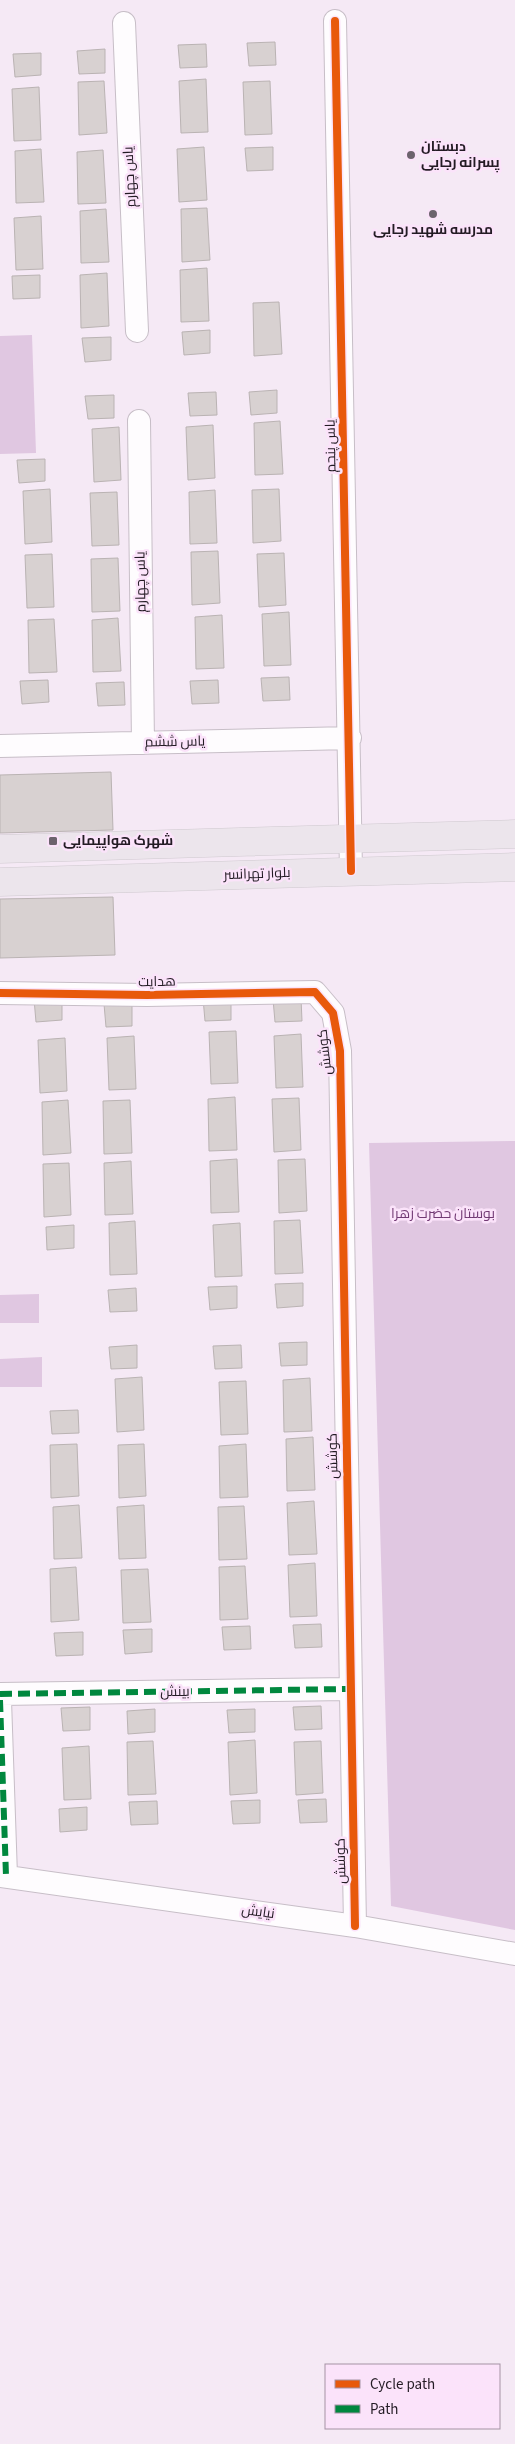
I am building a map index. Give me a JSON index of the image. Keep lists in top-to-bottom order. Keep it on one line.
{"streets":{"main road":["بلوار تهرانسر"],"street":["یاس چهارم","یاس پنجم","یاس ششم","هدایت","کوشش","بینش","نیایش"]},"crossings":[["یاس چهارم","یاس ششم"],["یاس پنجم","یاس ششم"],["یاس پنجم","بلوار تهرانسر"],["هدایت","کوشش"],["کوشش","بینش"],["کوشش","نیایش"]],"parks":["بوستان حضرت زهرا"],"places":{"other":["دبستان پسرانه رجایی","مدرسه شهید رجایی"],"transit":["شهرک هواپیمایی"]},"legend":["Cycle path","Path"]}
